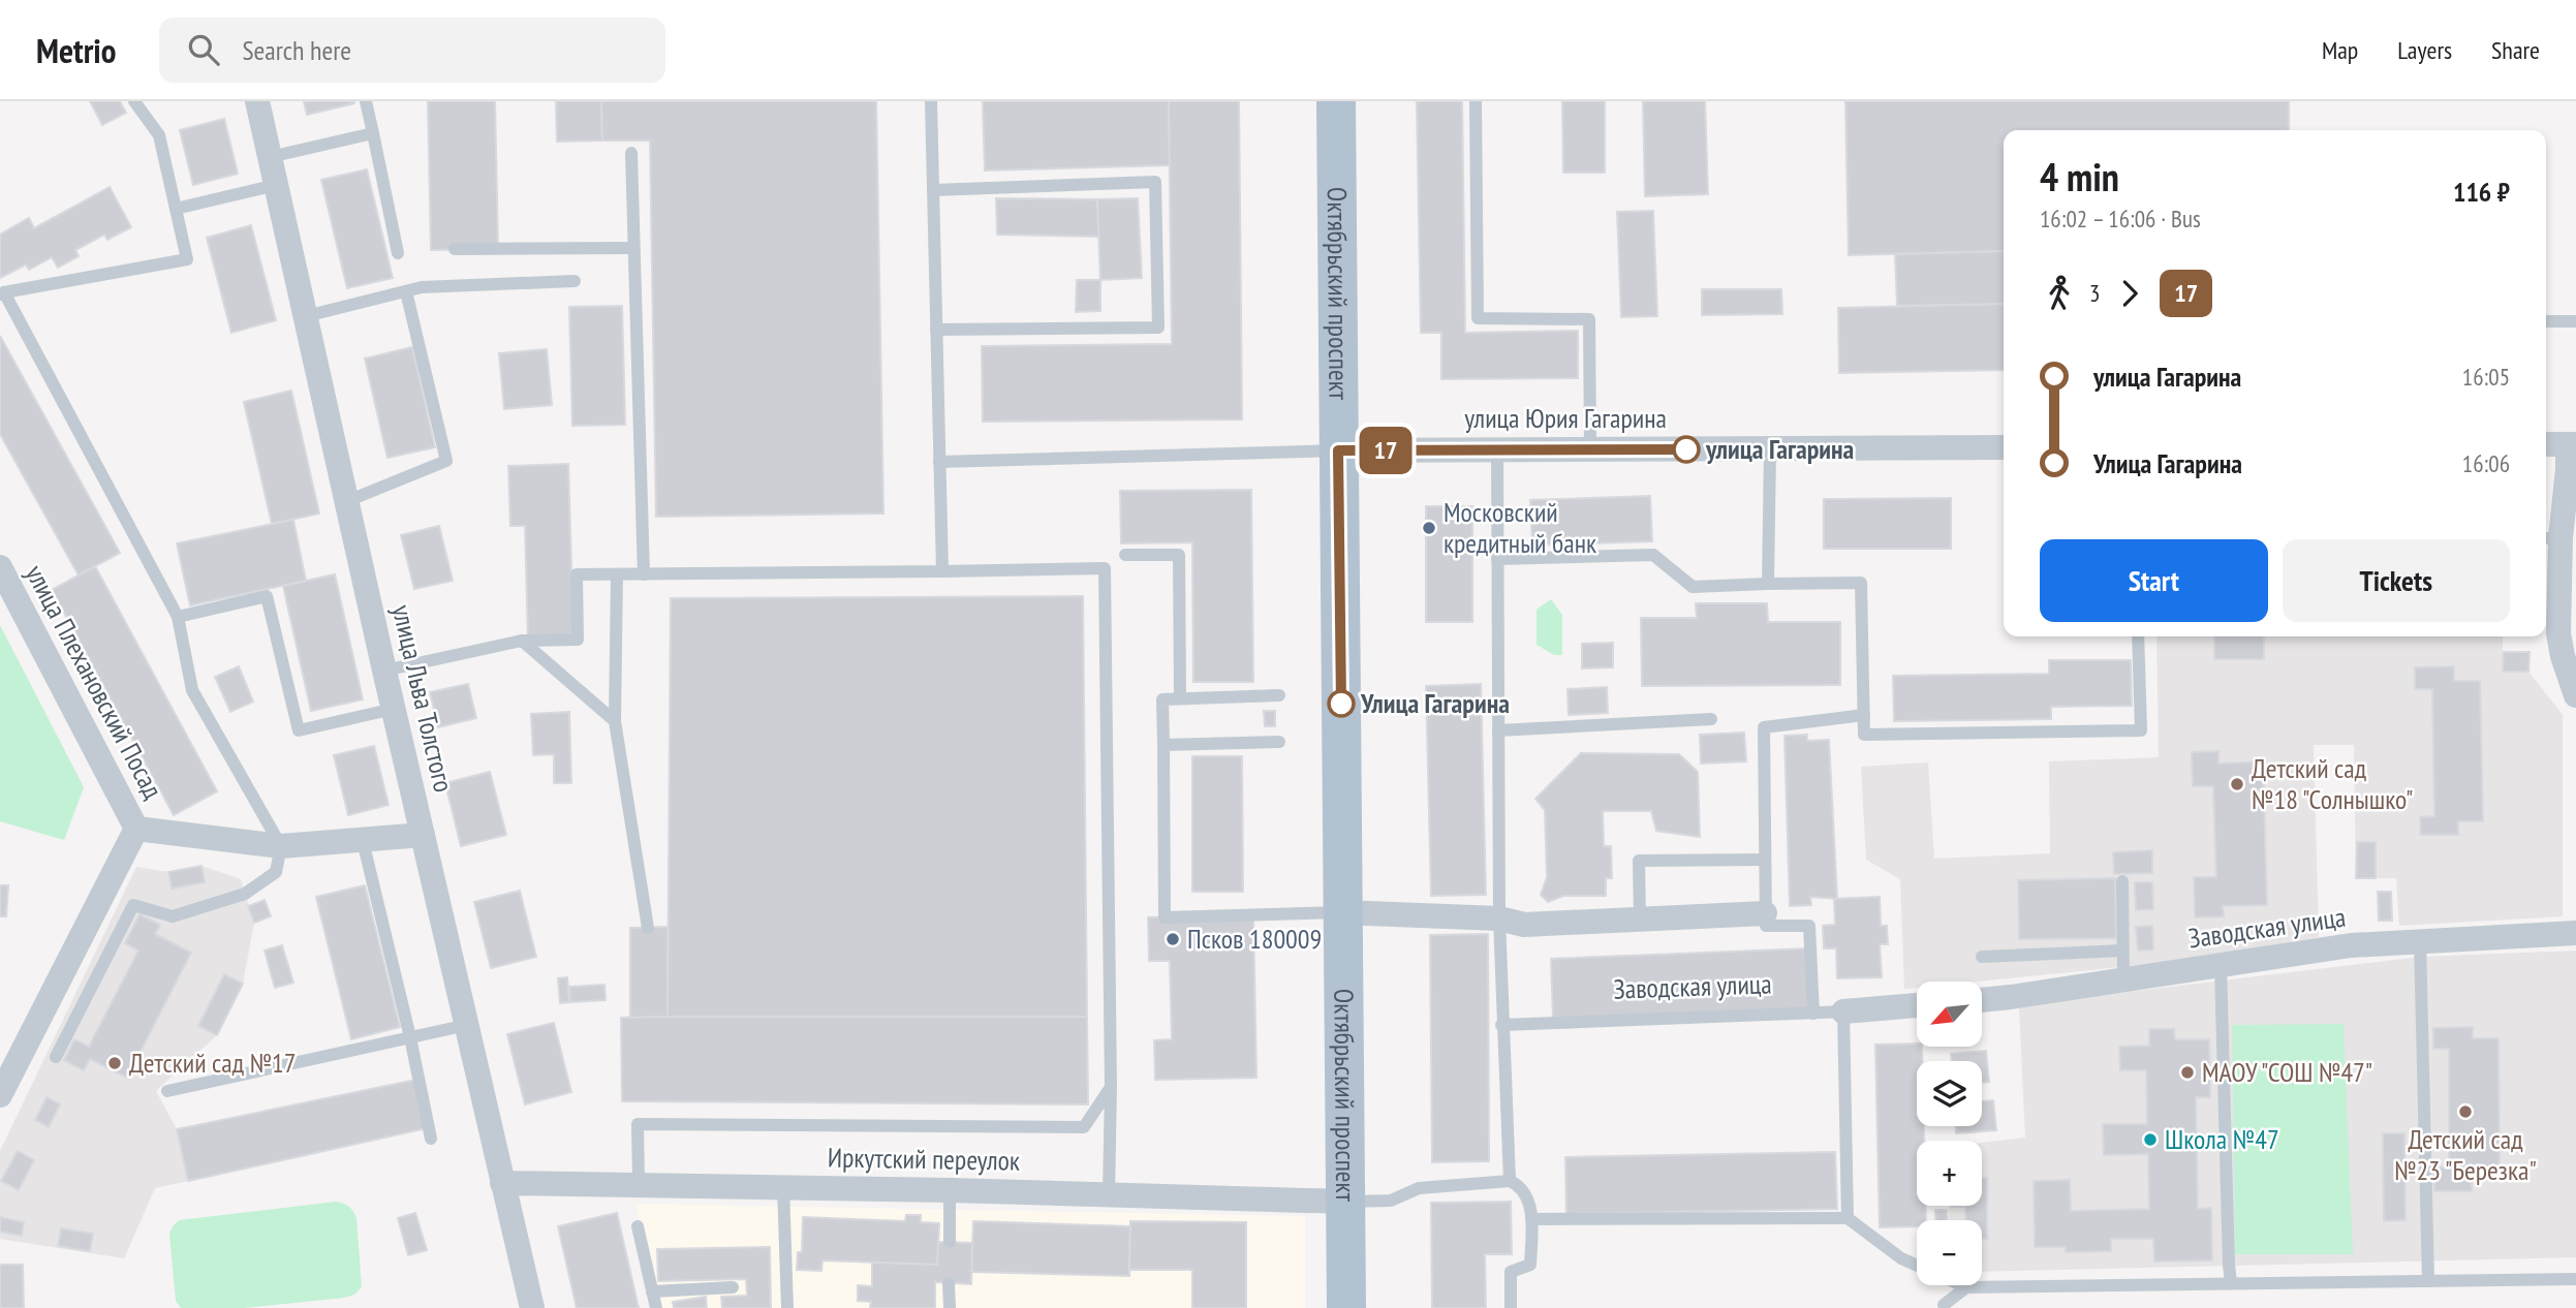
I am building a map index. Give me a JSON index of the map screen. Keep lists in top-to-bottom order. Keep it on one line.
{"streets":{"main road":["Октябрьский проспект"],"street":["улица Юрия Гагарина","улица Плехановский Посад","улица Льва Толстого","Заводская улица","Иркутский переулок"]},"crossings":[["Октябрьский проспект","улица Юрия Гагарина"],["Октябрьский проспект","Иркутский переулок"],["улица Льва Толстого","Иркутский переулок"]],"places":["улица Гагарина","Московский кредитный банк","Улица Гагарина","Детский сад №18 \"Солнышко\"","Псков 180009","Детский сад №17","МАОУ \"СОШ №47\"","Детский сад №23 \"Березка\"","Школа №47"],"lines":["bus line 17"],"north":"bottom left","page":{"header":"Metrio","search":"Search here","nav":["Map","Layers","Share"],"on_map":"17","heading":["4 min","16:02 – 16:06 · Bus","116 ₽"],"legs":["3","17"],"list":[{"name":"улица Гагарина","value":"16:05"},{"name":"Улица Гагарина","value":"16:06"}],"buttons":["Start","Tickets"],"map_buttons":["+","−"]}}
